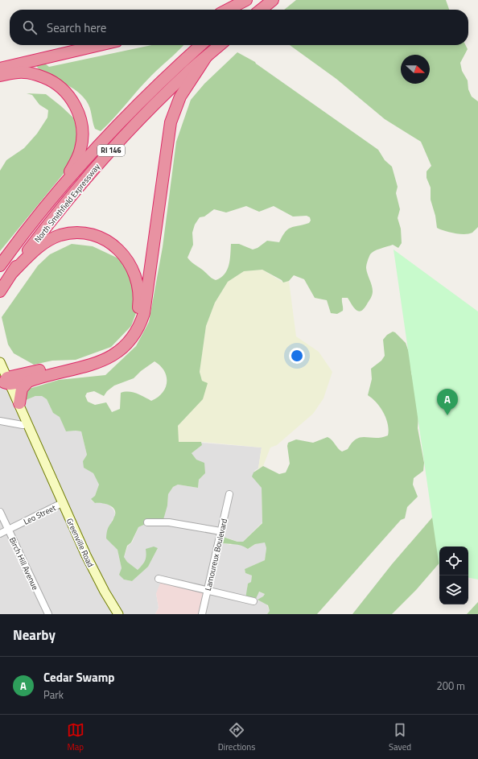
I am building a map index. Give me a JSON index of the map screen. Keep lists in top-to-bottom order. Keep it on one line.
{"streets":{"highway":["RI 146","North Smithfield Expressway"],"main road":["Greenville Road"],"street":["Leo Street","Lamoureux Boulevard","Birch Hill Avenue"]},"crossings":[["Leo Street","Greenville Road"],["Leo Street","Birch Hill Avenue"]],"north":"right","page":{"search":"Search here","pins":"A","heading":"Nearby","list":[{"mark":"A","name":"Cedar Swamp","note":"Park","value":"200 m"}],"nav":["Map","Directions","Saved"]}}
